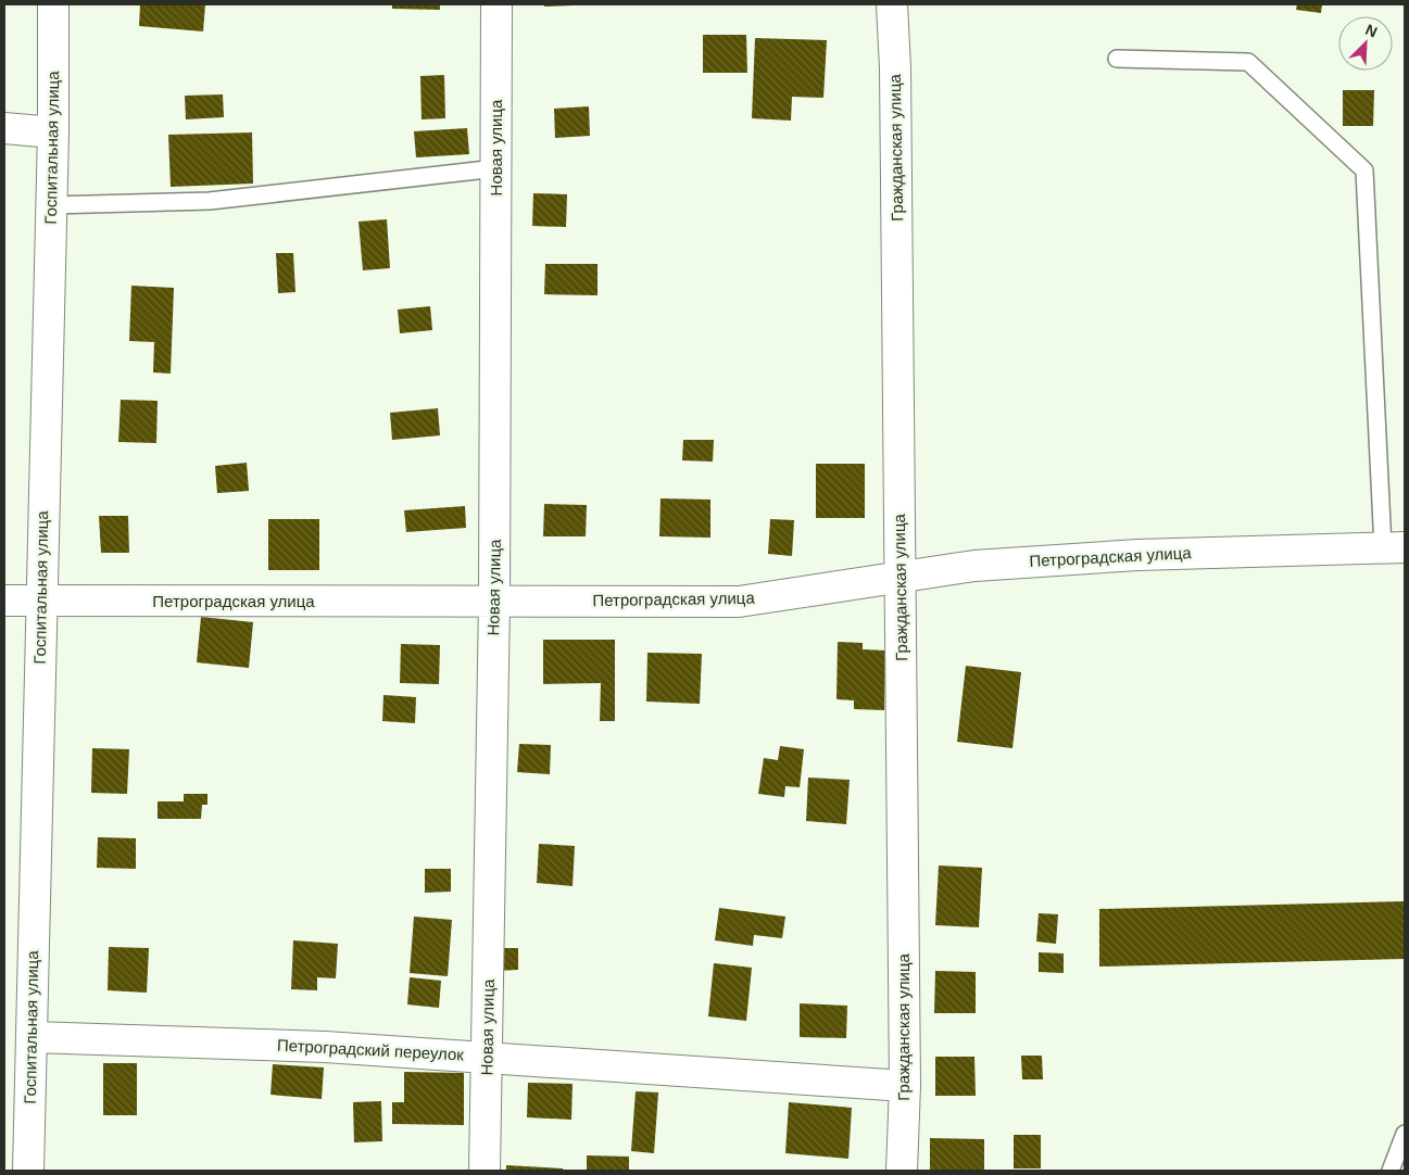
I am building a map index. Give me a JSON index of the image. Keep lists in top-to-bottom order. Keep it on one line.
{"streets":{"street":["Госпитальная улица","Новая улица","Гражданская улица","Петроградская улица","Петроградский переулок"]},"crossings":[["Госпитальная улица","Петроградская улица"],["Госпитальная улица","Петроградский переулок"],["Новая улица","Петроградская улица"],["Новая улица","Петроградский переулок"],["Гражданская улица","Петроградская улица"],["Гражданская улица","Петроградский переулок"]],"north":"top right"}
